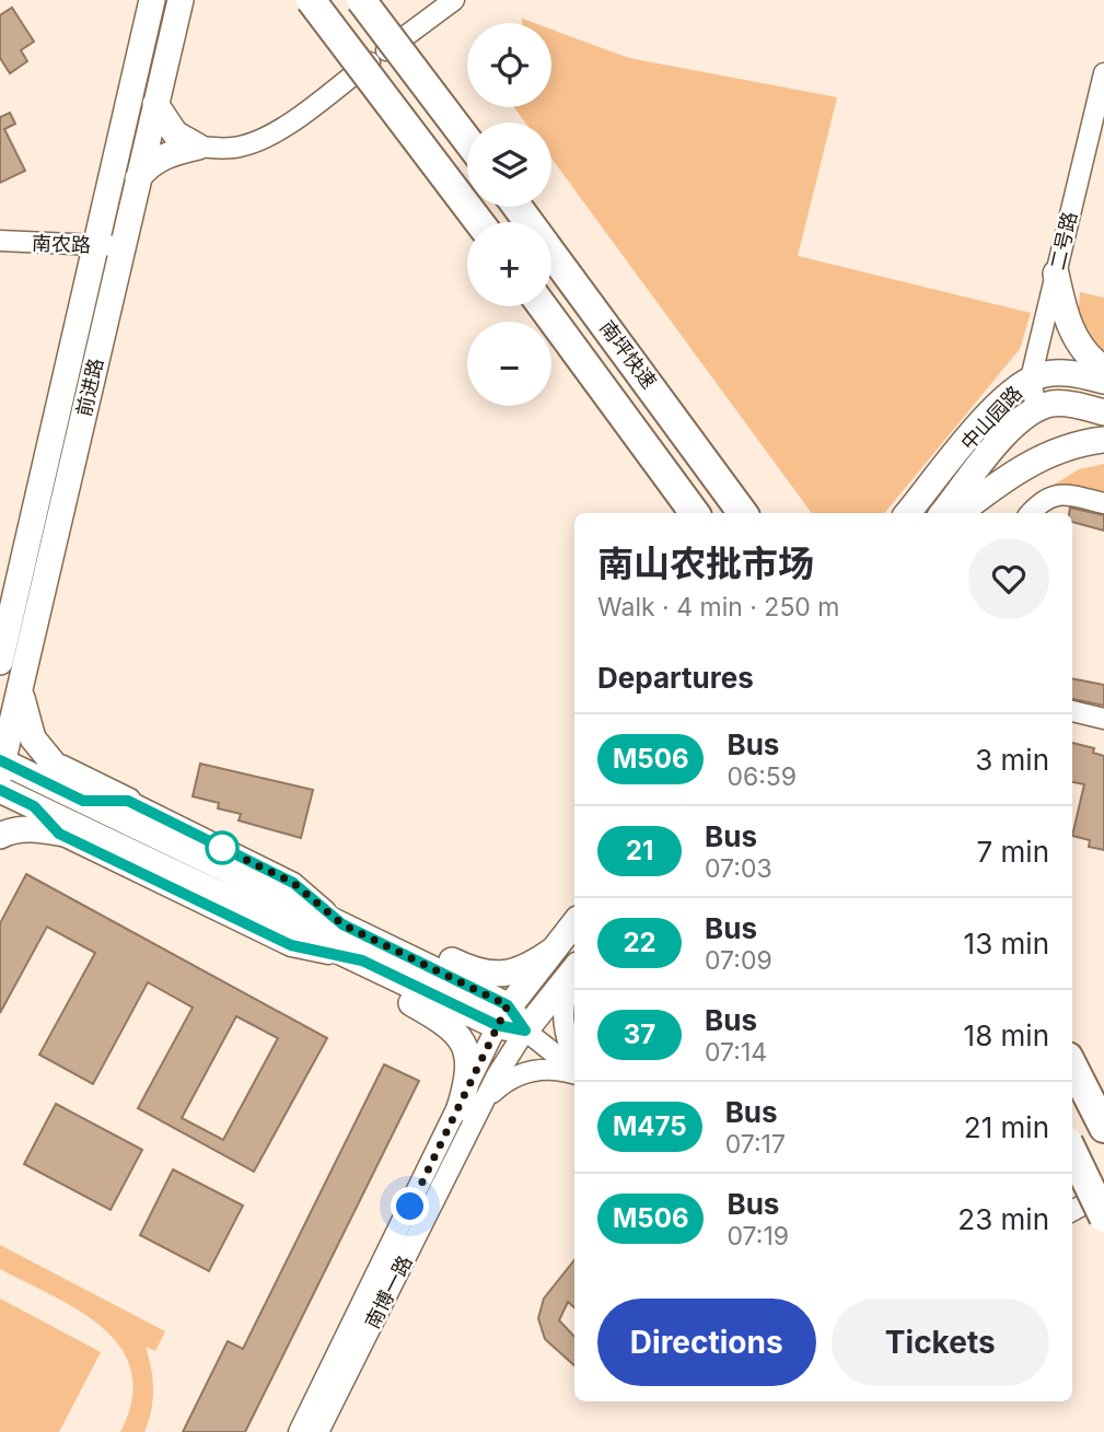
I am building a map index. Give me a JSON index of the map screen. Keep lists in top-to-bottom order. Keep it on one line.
{"streets":{"highway":["南坪快速"],"main road":["前进路","中山园路"],"street":["二号路","南农路","南博一路"]},"crossings":[["二号路","中山园路"],["南农路","前进路"]],"lines":["bus line M506"],"page":{"map_buttons":["+","−"],"heading":[["南山农批市场","Walk · 4 min · 250 m"],"Departures"],"list":[{"mark":"M506","name":"Bus","note":"06:59","value":"3 min"},{"mark":"21","name":"Bus","note":"07:03","value":"7 min"},{"mark":"22","name":"Bus","note":"07:09","value":"13 min"},{"mark":"37","name":"Bus","note":"07:14","value":"18 min"},{"mark":"M475","name":"Bus","note":"07:17","value":"21 min"},{"mark":"M506","name":"Bus","note":"07:19","value":"23 min"}],"buttons":["Directions","Tickets"]}}
